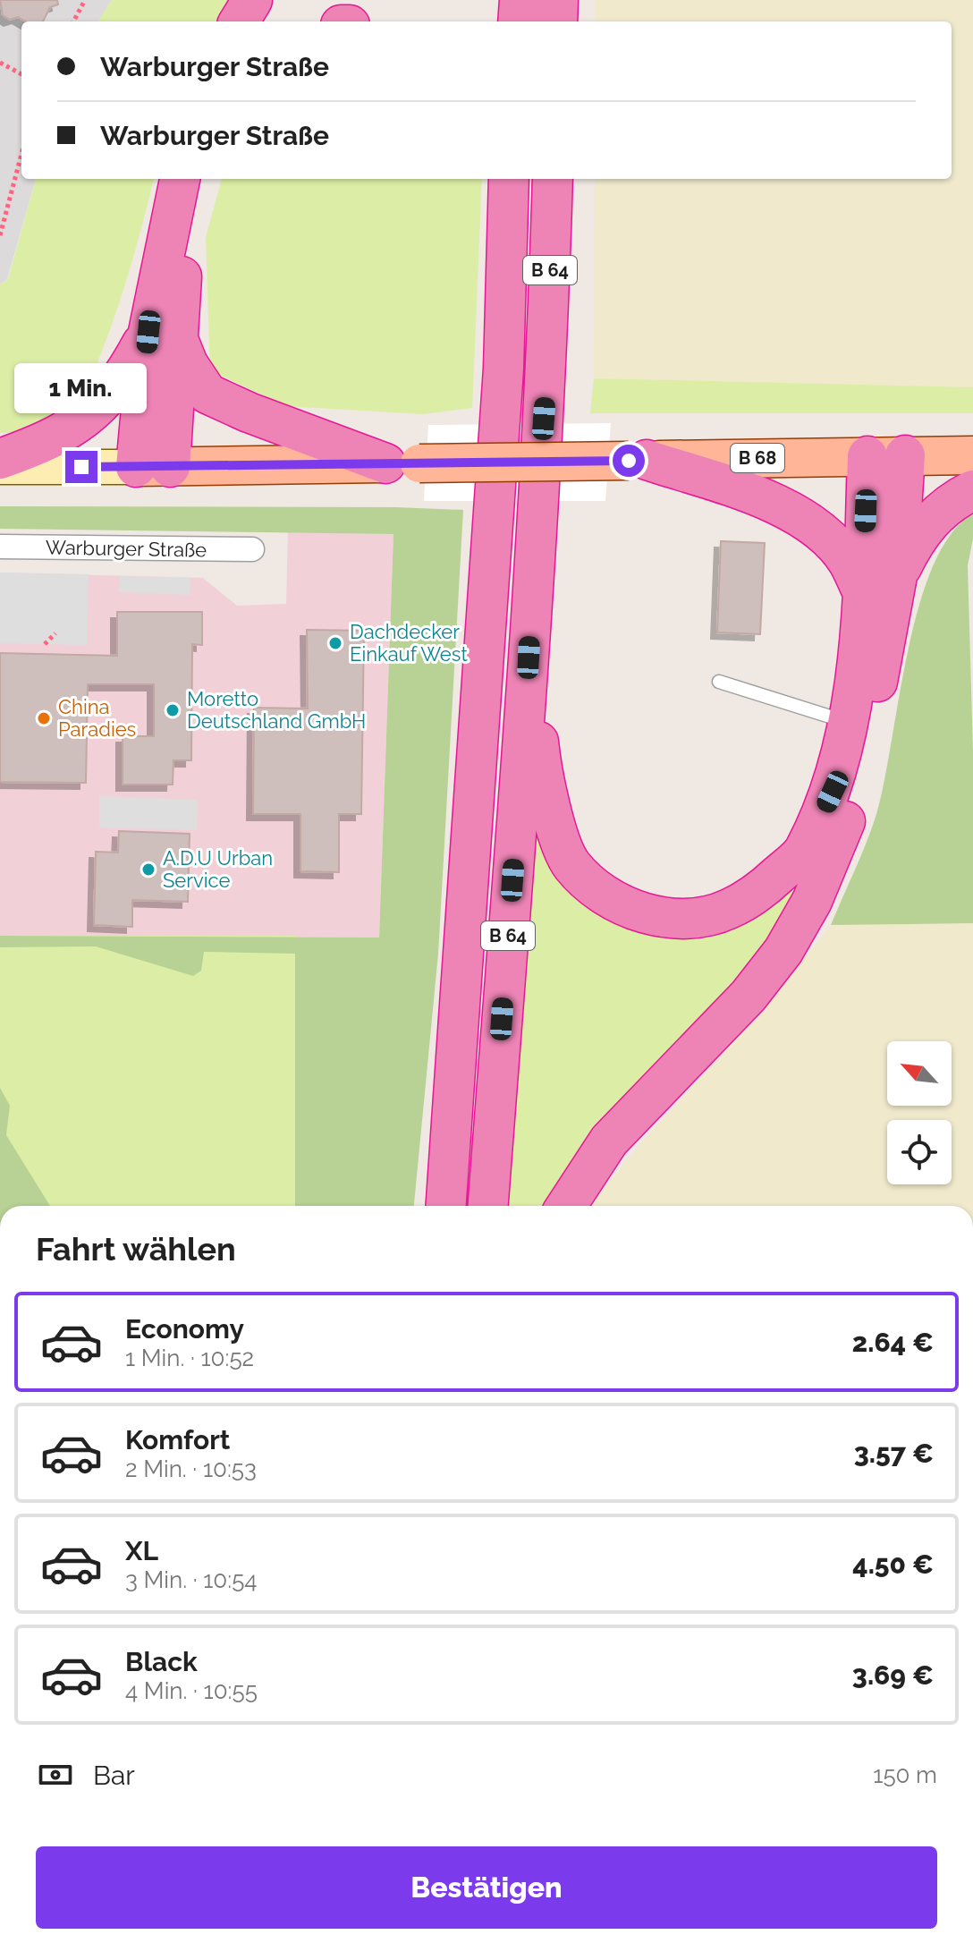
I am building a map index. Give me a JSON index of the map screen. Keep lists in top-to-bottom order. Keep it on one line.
{"streets":{"highway":["B 64"],"main road":["B 68"],"street":["Warburger Straße"]},"places":["Dachdecker Einkauf West","Moretto Deutschland GmbH","China Paradies","A.D.U Urban Service"],"north":"top left","page":{"banner":["Warburger Straße","Warburger Straße"],"bubble":"1 Min.","heading":"Fahrt wählen","list":[{"name":"Economy","note":"1 Min. · 10:52","value":"2.64 €"},{"name":"Komfort","note":"2 Min. · 10:53","value":"3.57 €"},{"name":"XL","note":"3 Min. · 10:54","value":"4.50 €"},{"name":"Black","note":"4 Min. · 10:55","value":"3.69 €"}],"pay":["Bar","150 m"],"buttons":"Bestätigen"}}
